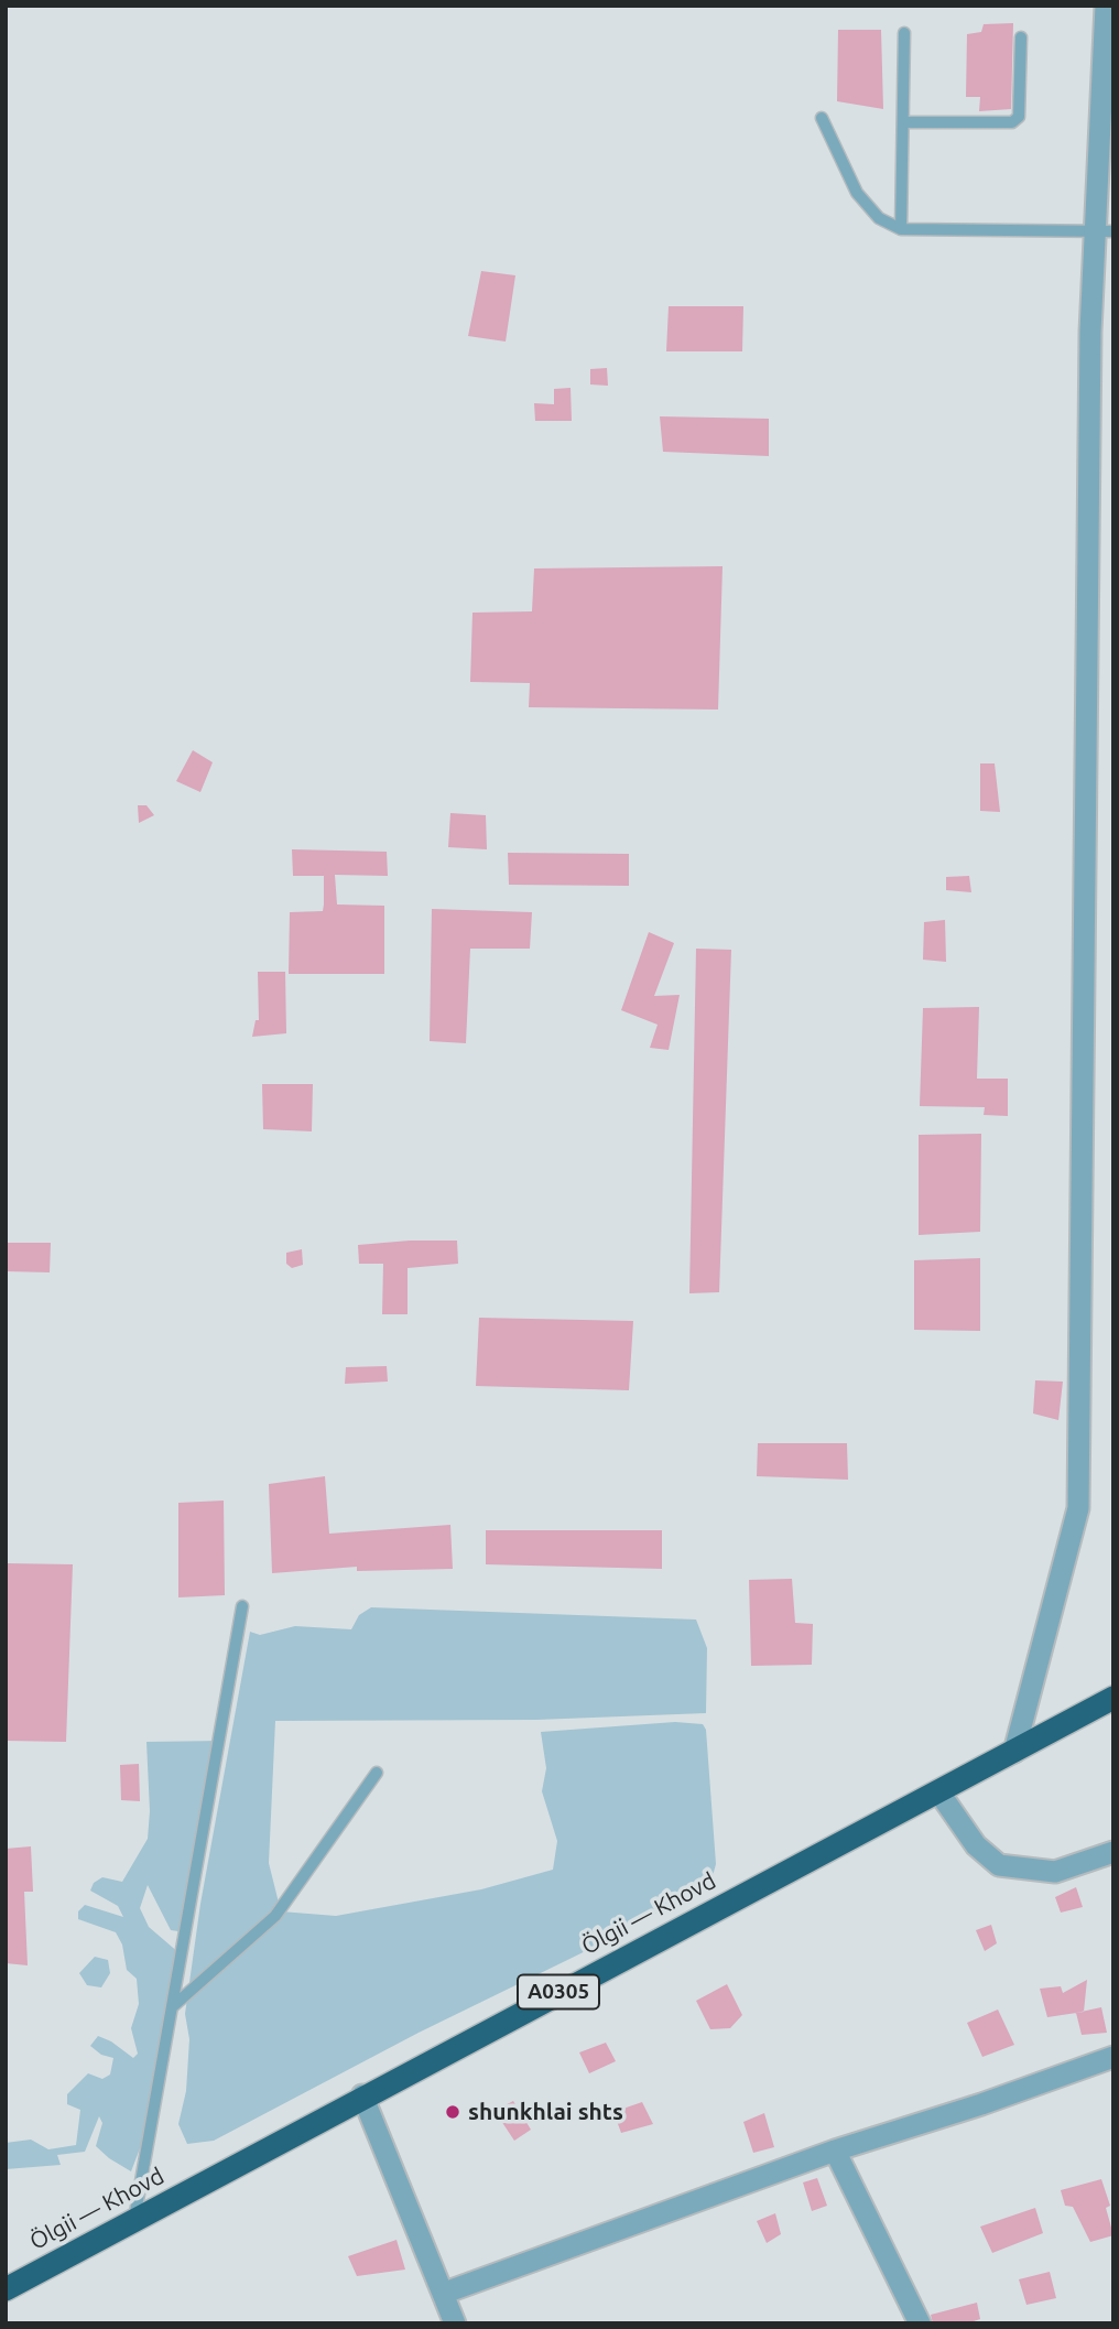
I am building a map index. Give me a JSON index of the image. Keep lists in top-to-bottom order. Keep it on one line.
{"streets":{"highway":["Ölgii — Khovd","A0305"]},"places":["shunkhlai shts"]}
